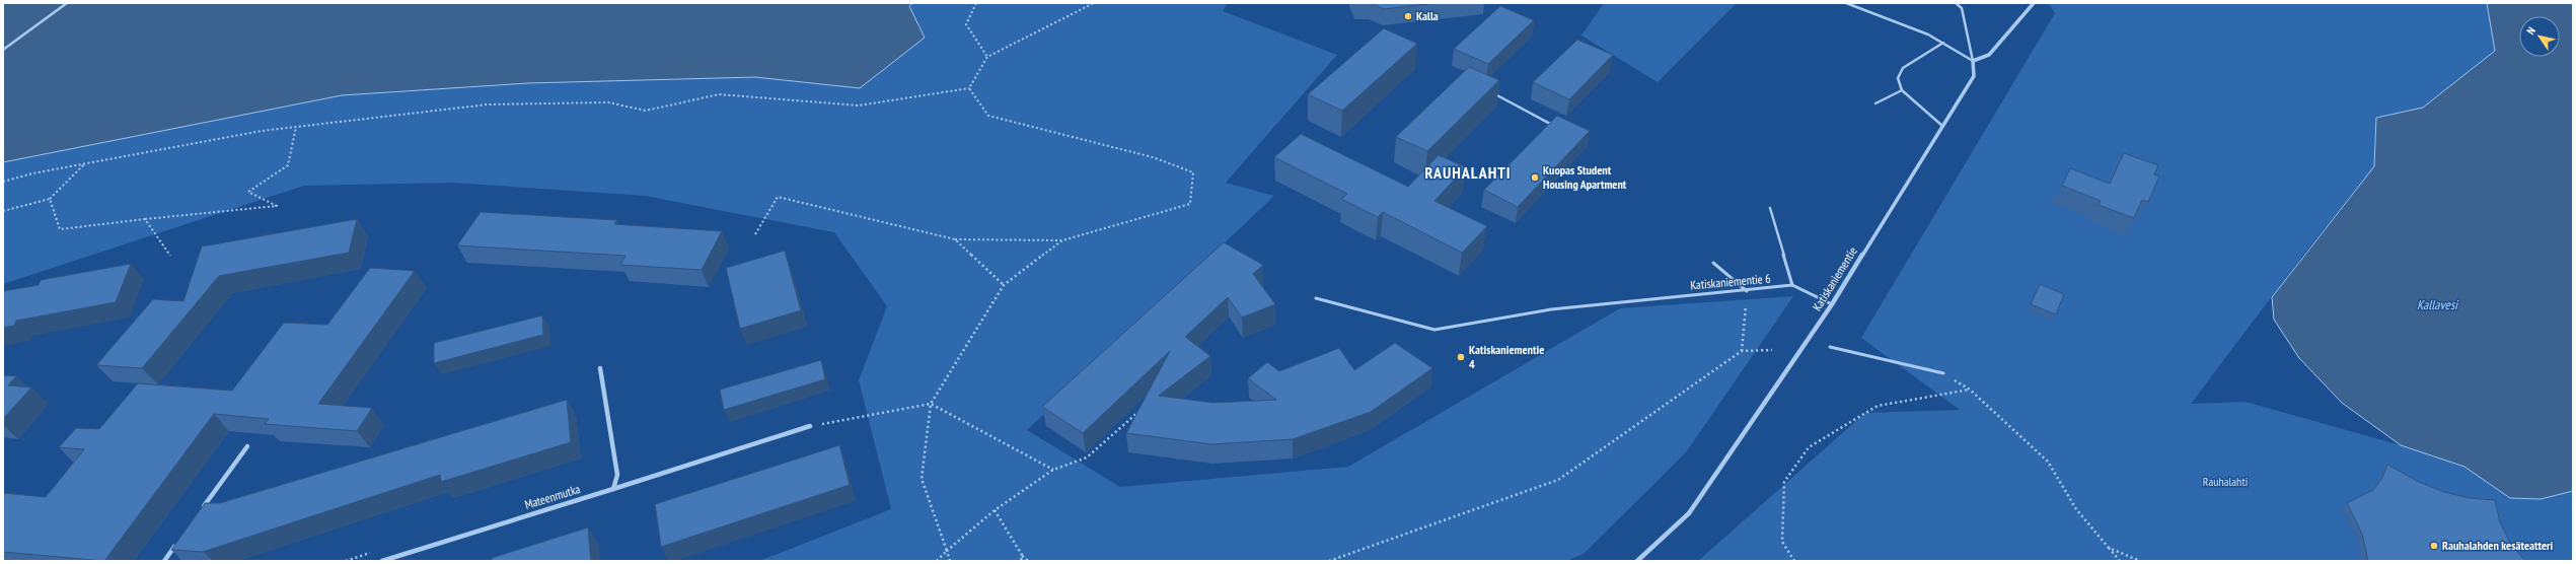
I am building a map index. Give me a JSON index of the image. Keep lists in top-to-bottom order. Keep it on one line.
{"streets":{"street":["Katiskaniementie","Mateenmutka"],"lane":["Katiskaniementie 6"]},"districts":["RAUHALAHTI"],"water":["Kallavesi"],"parks":["Rauhalahti"],"places":["Kalla","Kuopas Student Housing Apartment","Katiskaniementie 4","Rauhalahden kesäteatteri"],"north":"top left"}
